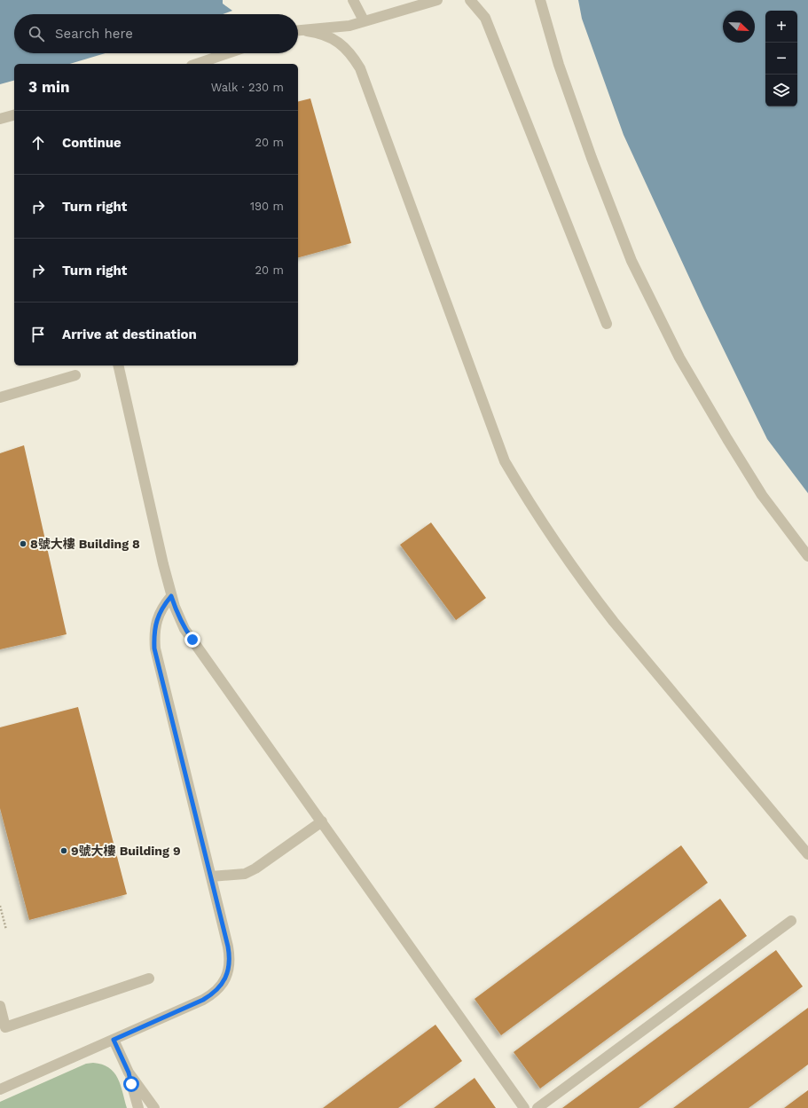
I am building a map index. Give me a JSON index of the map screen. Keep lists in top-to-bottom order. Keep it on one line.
{"places":["8號大樓 Building 8","9號大樓 Building 9"],"north":"bottom right","page":{"map_buttons":["+","−"],"search":"Search here","heading":["3 min","Walk · 230 m"],"list":[["Continue","20 m"],["Turn right","190 m"],["Turn right","20 m"],"Arrive at destination"]}}
